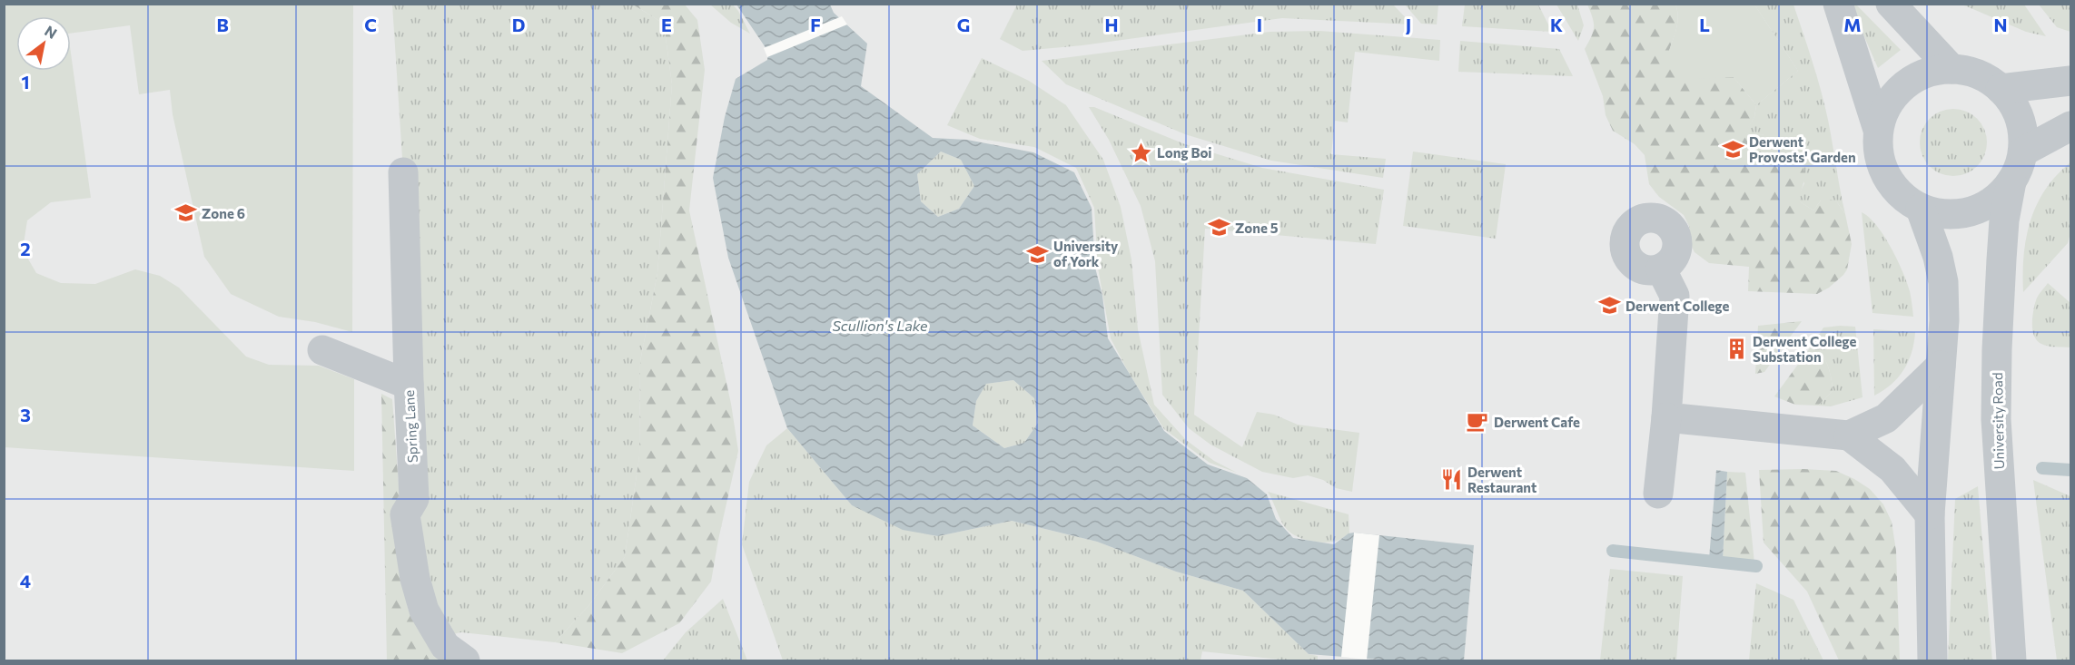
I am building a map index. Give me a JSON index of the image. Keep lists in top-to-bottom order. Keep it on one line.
{"streets":{"street":["University Road","Spring Lane"]},"water":["Scullion's Lake"],"places":{"school or university":["Derwent Provosts' Garden","Zone 6","Zone 5","University of York","Derwent College"],"place":["Long Boi"],"building":["Derwent College Substation"],"cafe":["Derwent Cafe"],"restaurant":["Derwent Restaurant"]},"north":"top right","grid":{"columns":["B","C","D","E","F","G","H","I","J","K","L","M","N"],"rows":["1","2","3","4"]}}
